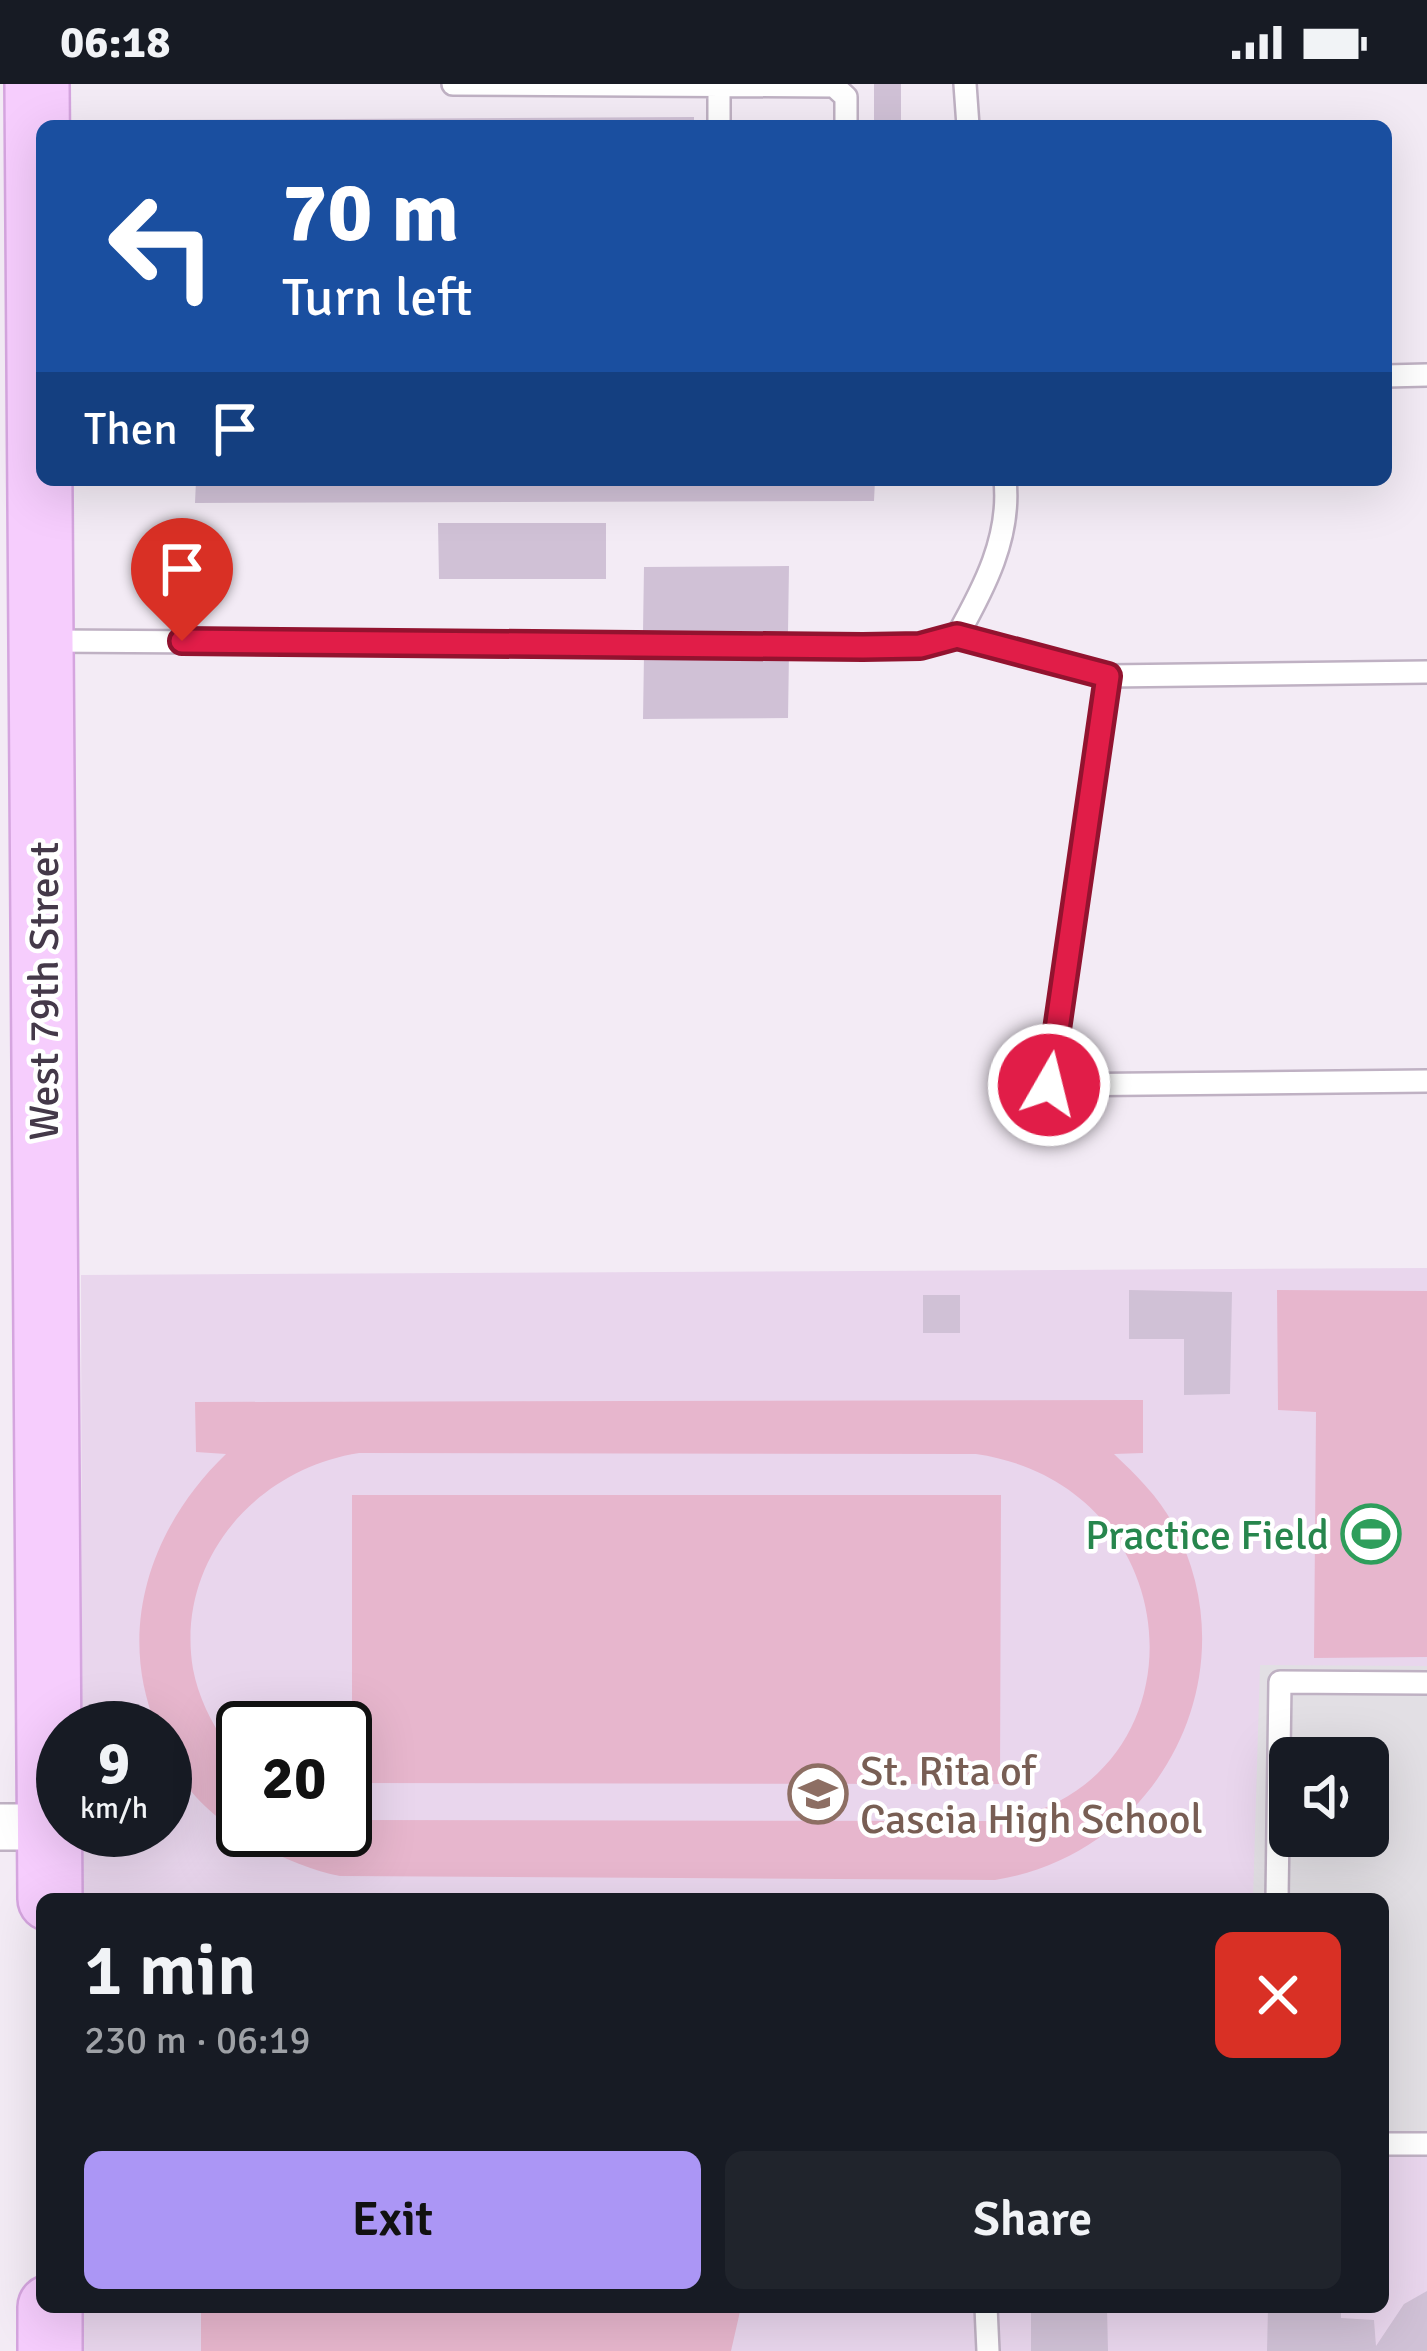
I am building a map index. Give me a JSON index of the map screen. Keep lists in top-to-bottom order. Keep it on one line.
{"streets":{"main road":["West 79th Street"]},"places":{"sports":["Practice Field"],"school or university":["St. Rita of Cascia High School"]},"page":{"status":"06:18","turn":["70 m","Turn left"],"then":"Then","speed":"9 km/h","limit":"20","heading":["1 min","230 m · 06:19"],"buttons":["Exit","Share"]}}
